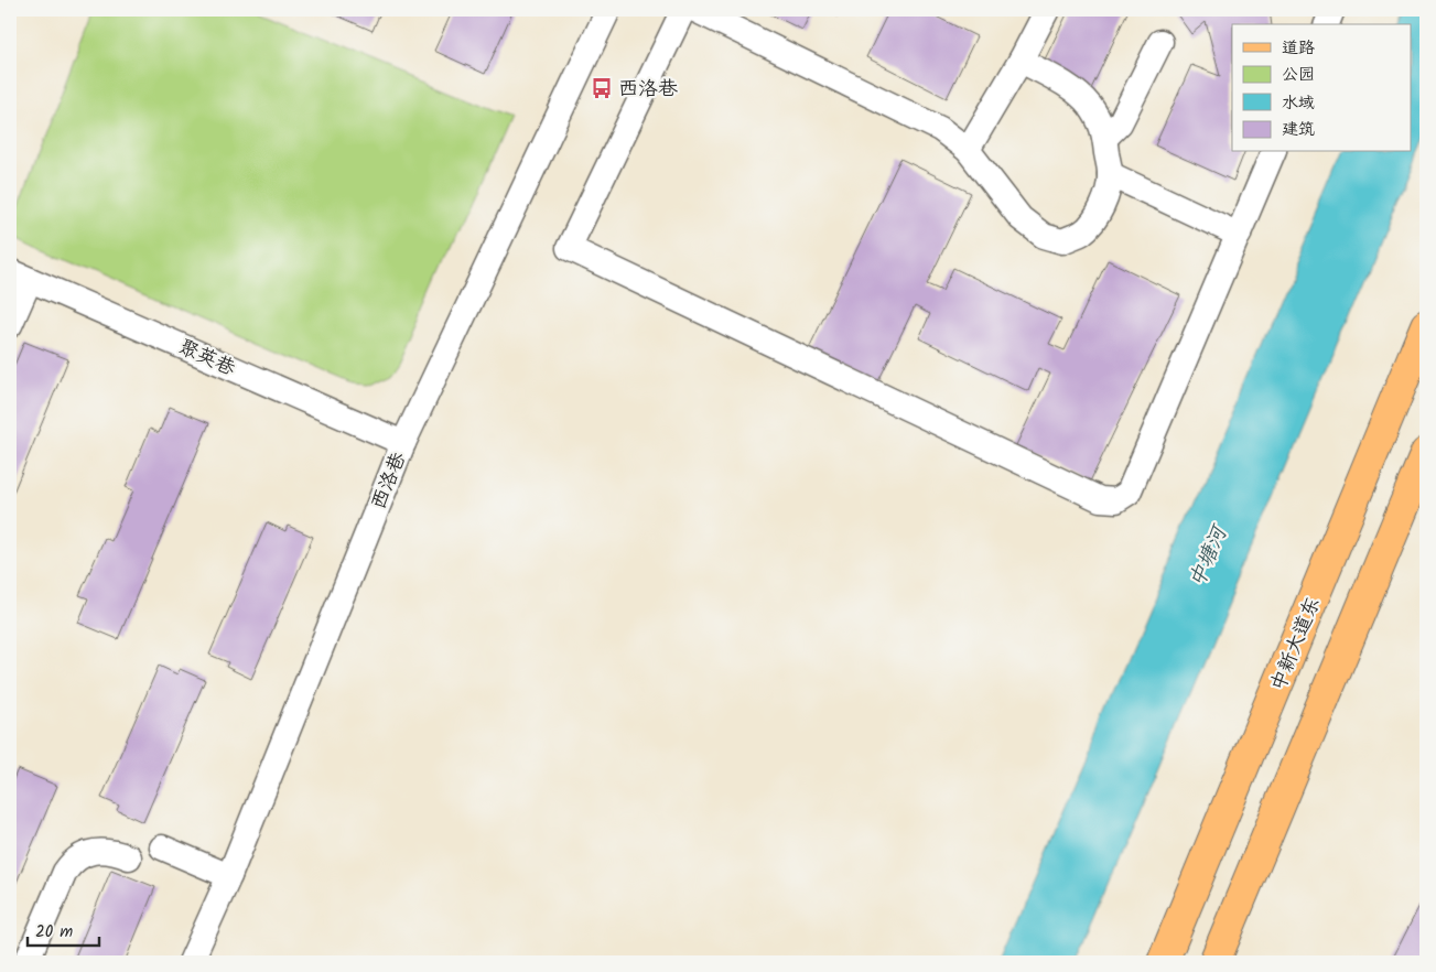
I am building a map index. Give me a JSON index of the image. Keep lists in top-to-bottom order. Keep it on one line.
{"streets":{"main road":["中新大道东"],"street":["聚英巷","西洛巷"]},"crossings":[["聚英巷","西洛巷"]],"water":["中塘河"],"places":{"bus stop":["西洛巷"]},"legend":["道路","公园","水域","建筑"],"scale_bar":"20 m"}
